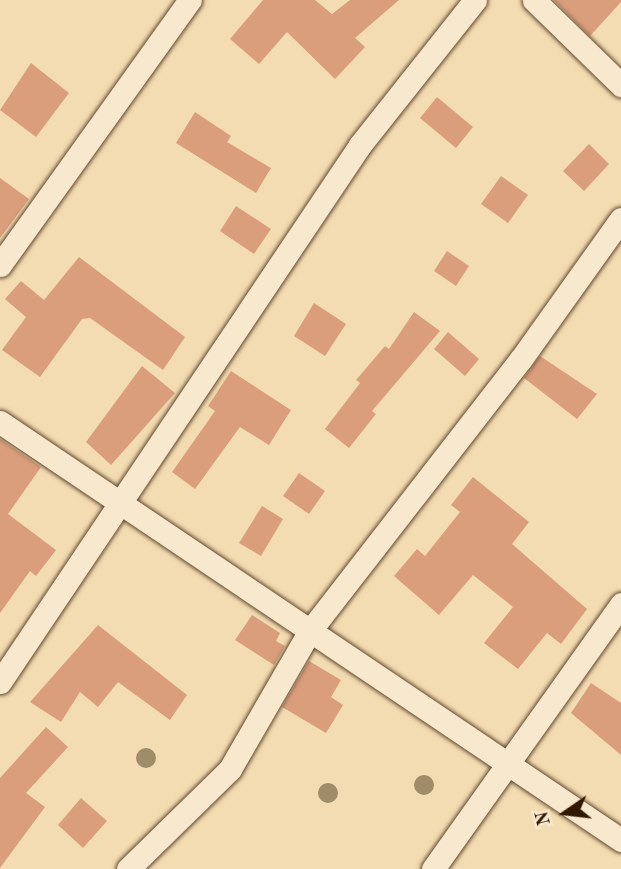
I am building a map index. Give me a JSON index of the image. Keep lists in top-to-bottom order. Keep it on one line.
{"north":"left"}
